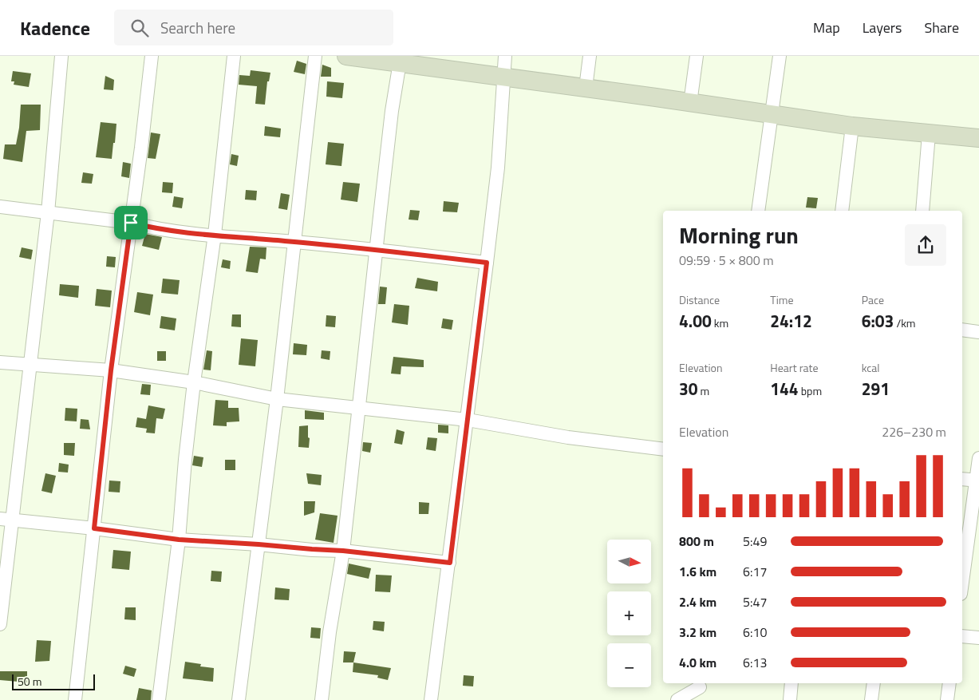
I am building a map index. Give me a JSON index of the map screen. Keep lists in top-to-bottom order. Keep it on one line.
{"scale_bar":"50 m","north":"right","page":{"header":"Kadence","search":"Search here","nav":["Map","Layers","Share"],"heading":["Morning run","09:59 · 5 × 800 m"],"stats":[["Distance","4.00 km"],["Time","24:12"],["Pace","6:03 /km"],["Elevation","30 m"],["Heart rate","144 bpm"],["kcal","291"]],"chart":["Elevation","226–230 m"],"list":[{"name":"800 m","note":"5:49"},{"name":"1.6 km","note":"6:17"},{"name":"2.4 km","note":"5:47"},{"name":"3.2 km","note":"6:10"},{"name":"4.0 km","note":"6:13"}],"map_buttons":["+","−"],"scale":"50 m"}}
